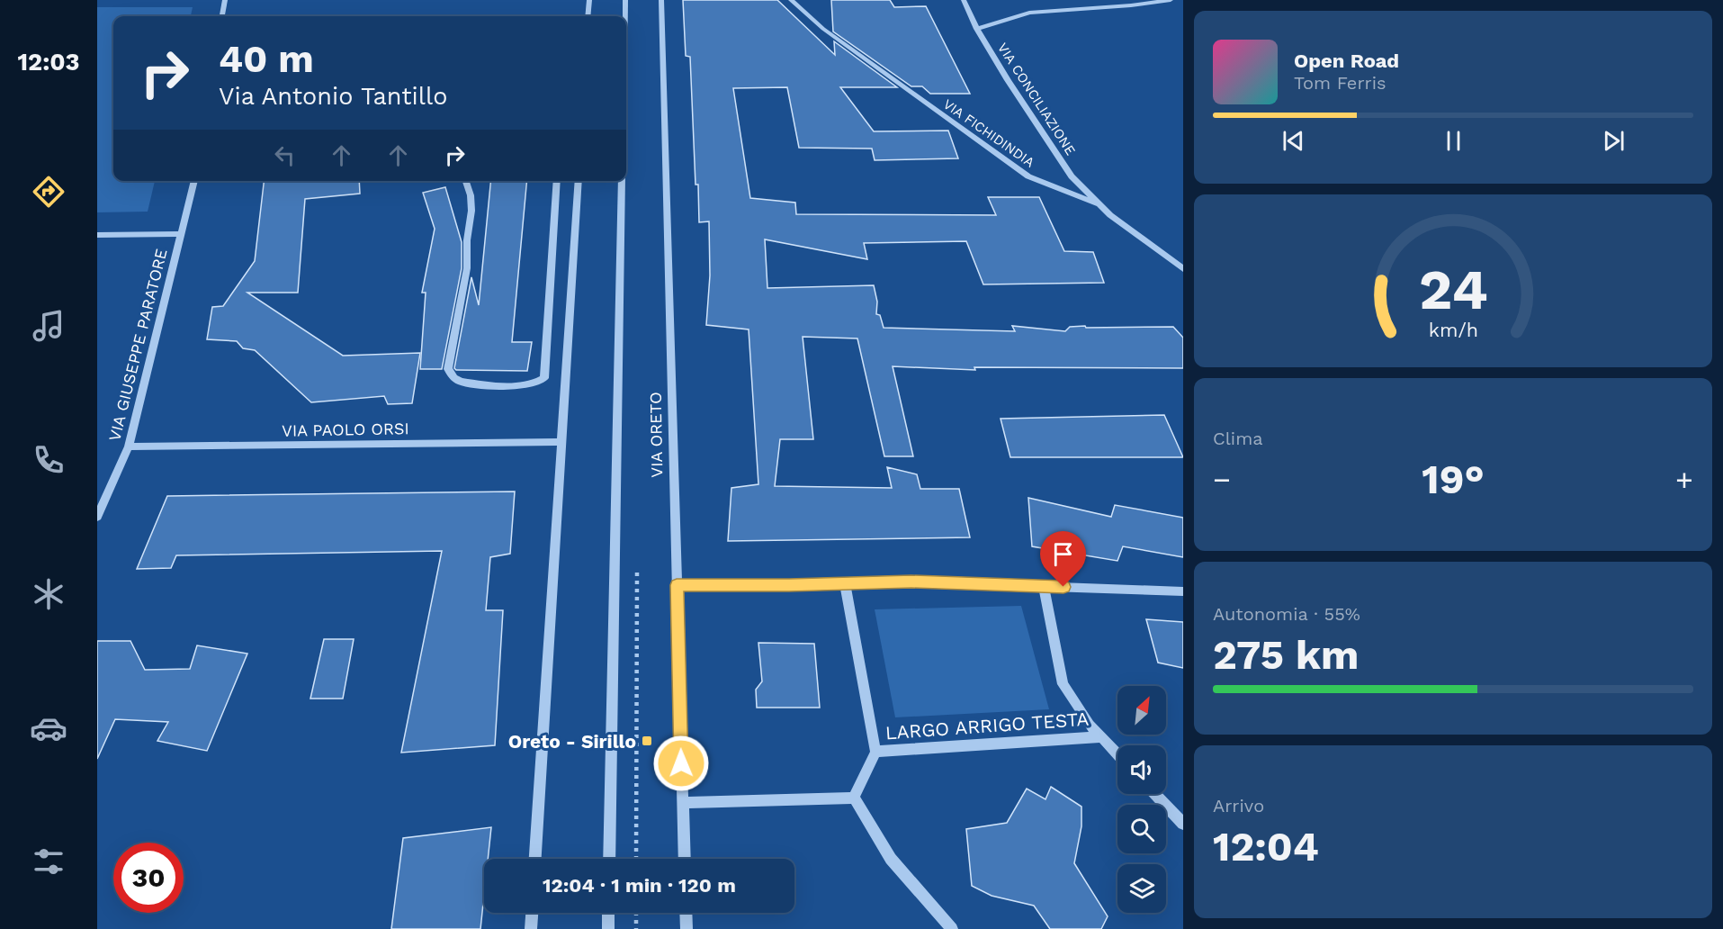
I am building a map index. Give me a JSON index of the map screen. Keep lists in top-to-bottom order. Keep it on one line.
{"streets":{"street":["VIA CONCILIAZIONE","VIA FICHIDINDIA","VIA GIUSEPPE PARATORE","VIA PAOLO ORSI","VIA ORETO","LARGO ARRIGO TESTA"]},"crossings":[["VIA CONCILIAZIONE","VIA FICHIDINDIA"],["VIA GIUSEPPE PARATORE","VIA PAOLO ORSI"]],"places":{"transit":["Oreto - Sirillo"]},"north":"top right","page":{"tabs":"12:03","turn":["40 m","Via Antonio Tantillo"],"song":["Open Road","Tom Ferris"],"tile":["Clima",["Autonomia · 55%","275 km"],["Arrivo","12:04"]],"heat":["−","19°","+"],"limit":"30","trip":"12:04 · 1 min · 120 m","gauge":["24","km/h"]}}
